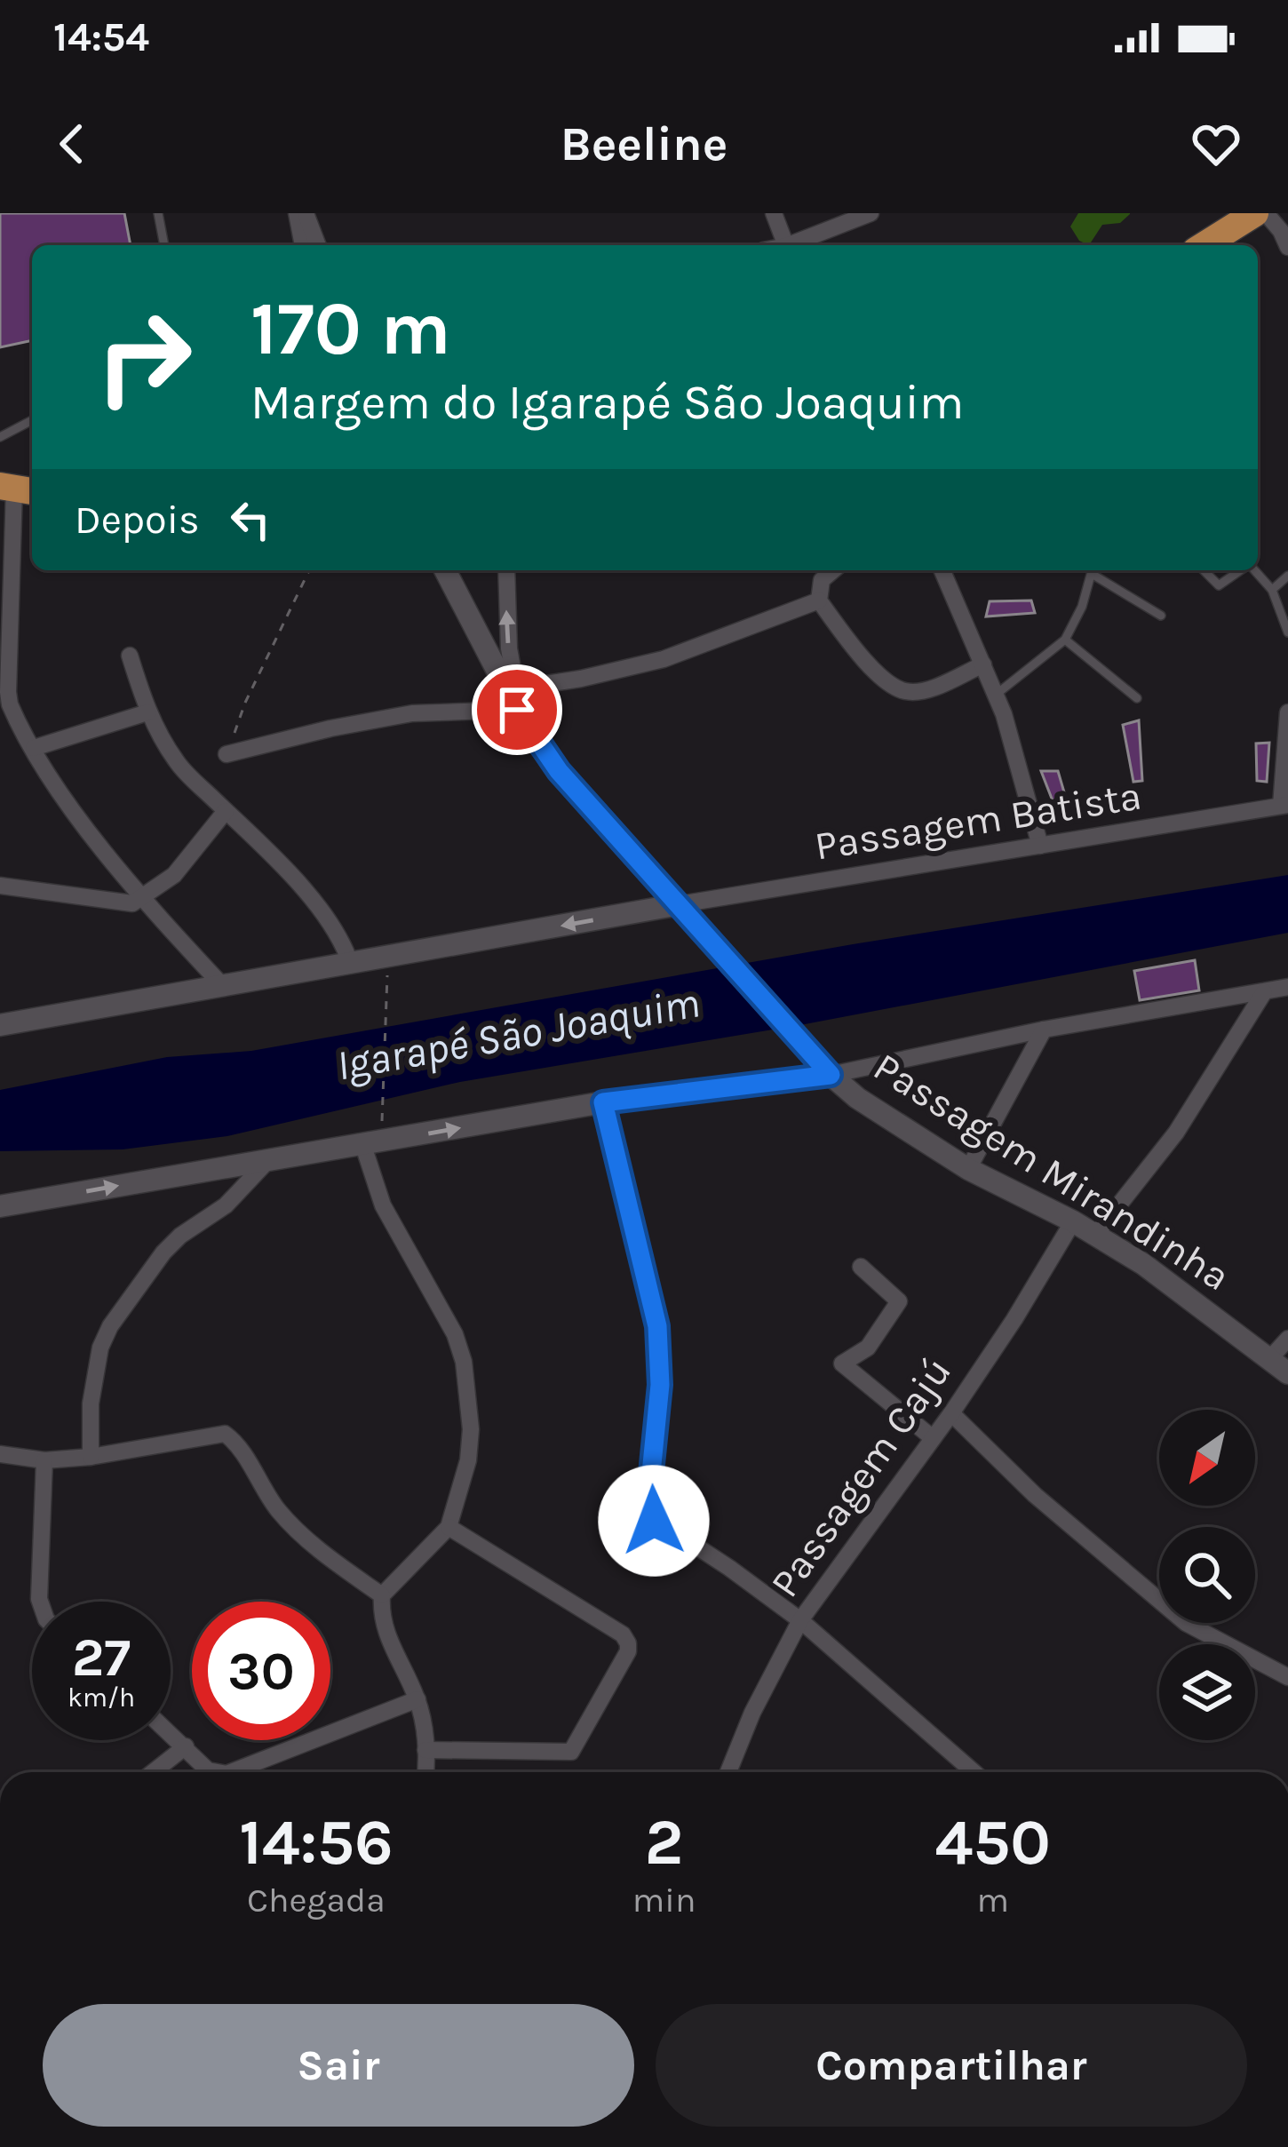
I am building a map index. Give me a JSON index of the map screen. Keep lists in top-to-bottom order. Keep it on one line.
{"streets":{"street":["Passagem Batista","Passagem Mirandinha","Passagem Cajú"]},"crossings":[["Passagem Batista","Passagem Mirandinha"],["Passagem Mirandinha","Passagem Cajú"]],"water":["Igarapé São Joaquim"],"north":"bottom left","page":{"status":"14:54","header":"Beeline","turn":["170 m","Margem do Igarapé São Joaquim"],"then":"Depois","speed":"27 km/h","limit":"30","eta":["14:56","Chegada","2","min","450","m"],"buttons":["Sair","Compartilhar"]}}
